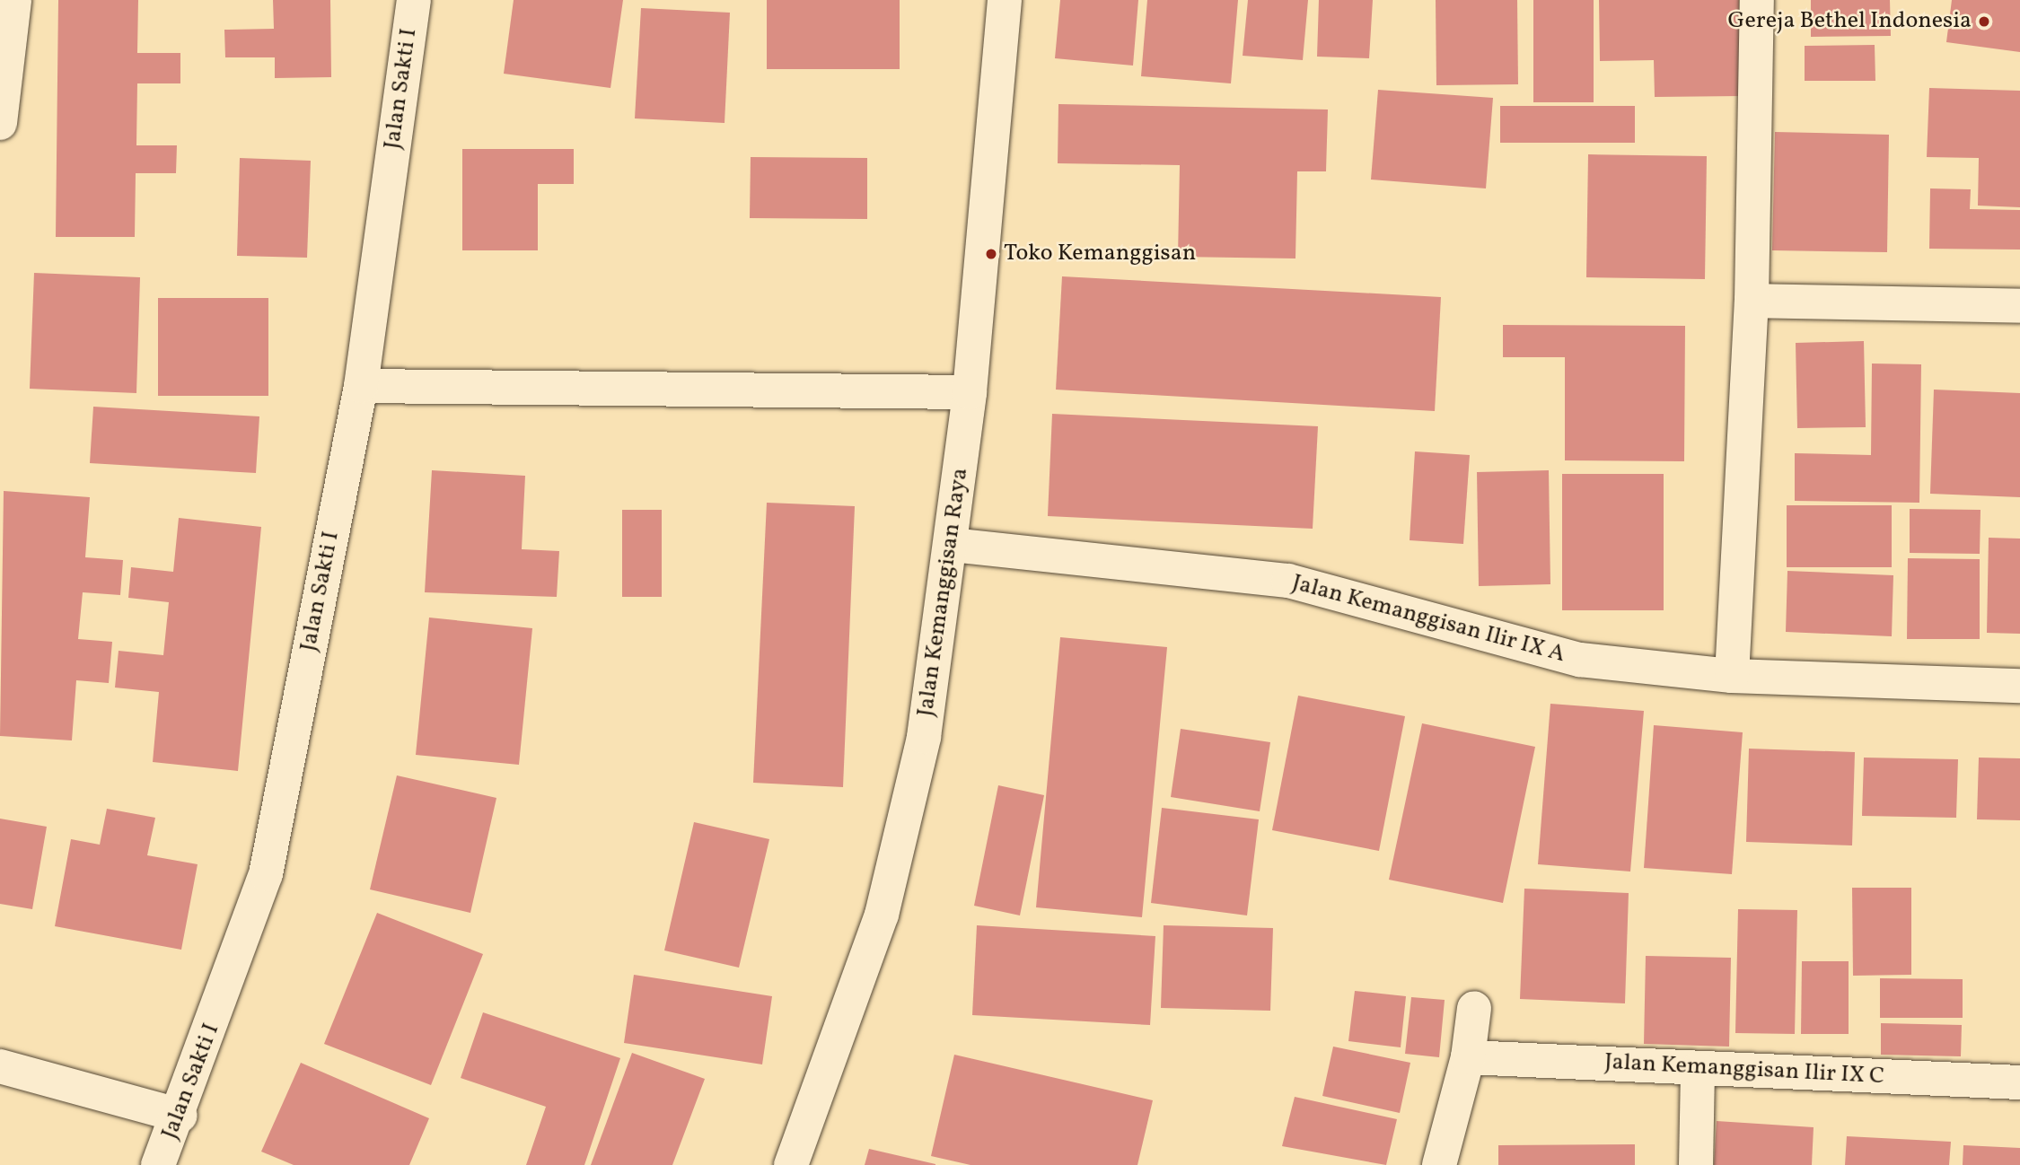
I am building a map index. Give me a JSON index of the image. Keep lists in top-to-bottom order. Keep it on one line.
{"streets":{"street":["Jalan Sakti I","Jalan Kemanggisan Raya","Jalan Kemanggisan Ilir IX A","Jalan Kemanggisan Ilir IX C"]},"crossings":[["Jalan Kemanggisan Raya","Jalan Kemanggisan Ilir IX A"]],"places":["Gereja Bethel Indonesia","Toko Kemanggisan"]}
